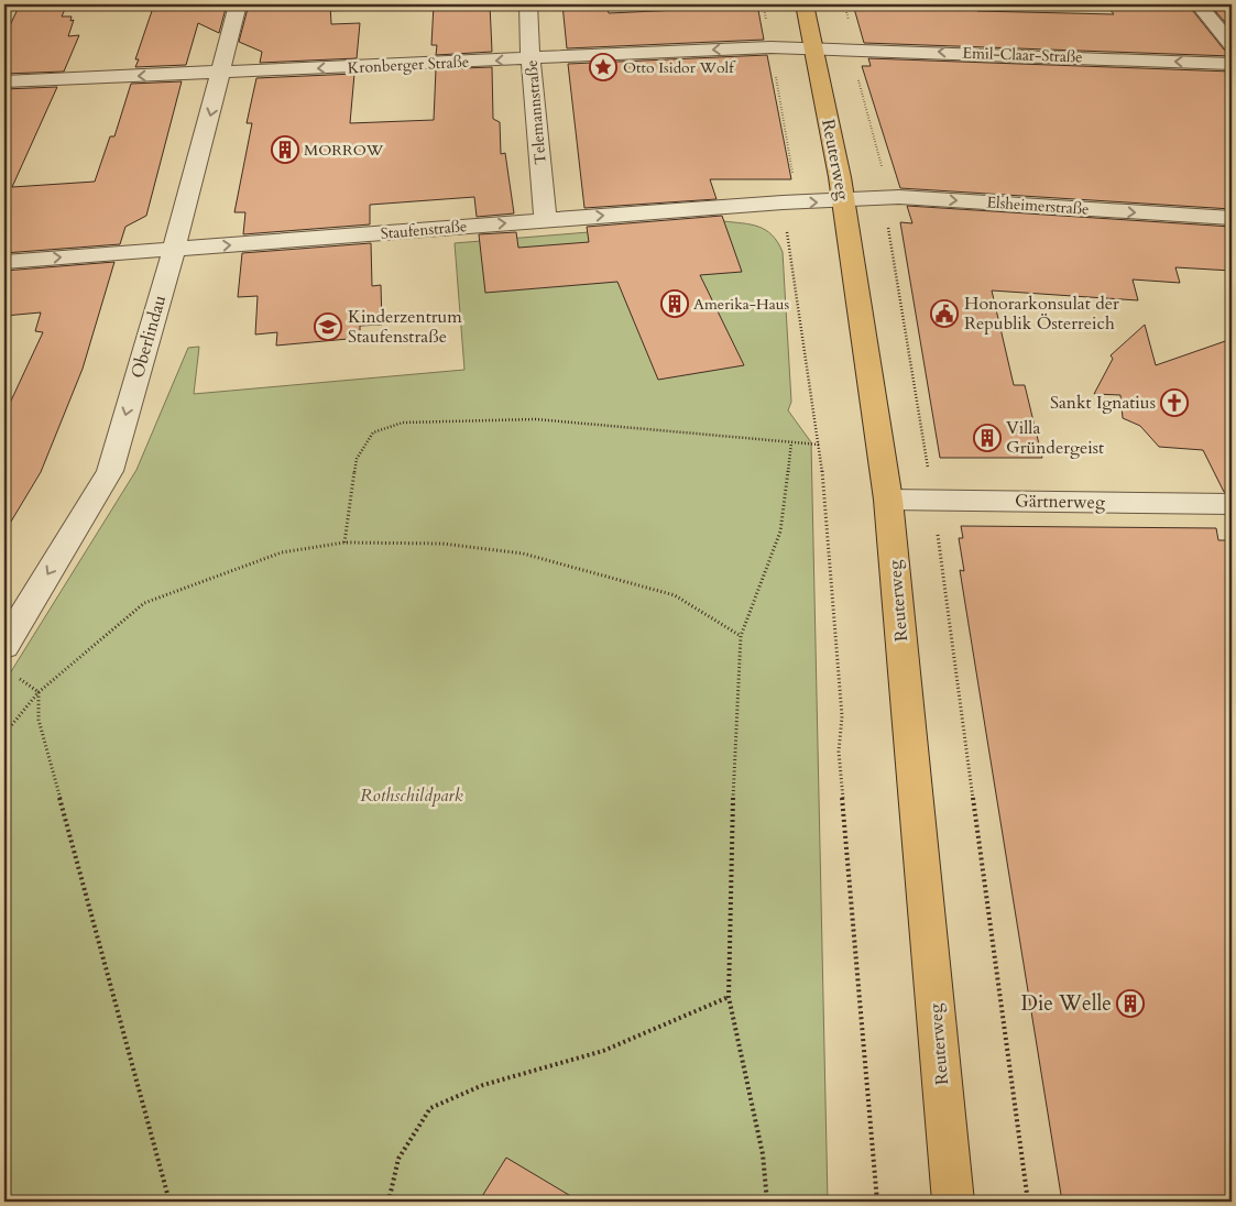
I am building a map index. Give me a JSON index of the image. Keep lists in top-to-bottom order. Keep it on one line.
{"streets":{"main road":["Reuterweg"],"street":["Emil-Claar-Straße","Kronberger Straße","Telemannstraße","Elsheimerstraße","Staufenstraße","Oberlindau","Gärtnerweg"]},"crossings":[["Emil-Claar-Straße","Kronberger Straße"],["Emil-Claar-Straße","Reuterweg"],["Kronberger Straße","Telemannstraße"],["Kronberger Straße","Reuterweg"],["Kronberger Straße","Oberlindau"],["Telemannstraße","Staufenstraße"],["Reuterweg","Elsheimerstraße"],["Reuterweg","Staufenstraße"],["Reuterweg","Gärtnerweg"],["Elsheimerstraße","Staufenstraße"],["Staufenstraße","Oberlindau"]],"one_way":["Emil-Claar-Straße","Kronberger Straße","Elsheimerstraße","Staufenstraße","Oberlindau"],"parks":["Rothschildpark"],"places":{"place":["Otto Isidor Wolf"],"building":["MORROW","Amerika-Haus","Villa Gründergeist","Die Welle"],"public building":["Honorarkonsulat der Republik Österreich"],"school or university":["Kinderzentrum Staufenstraße"],"church":["Sankt Ignatius"]}}
